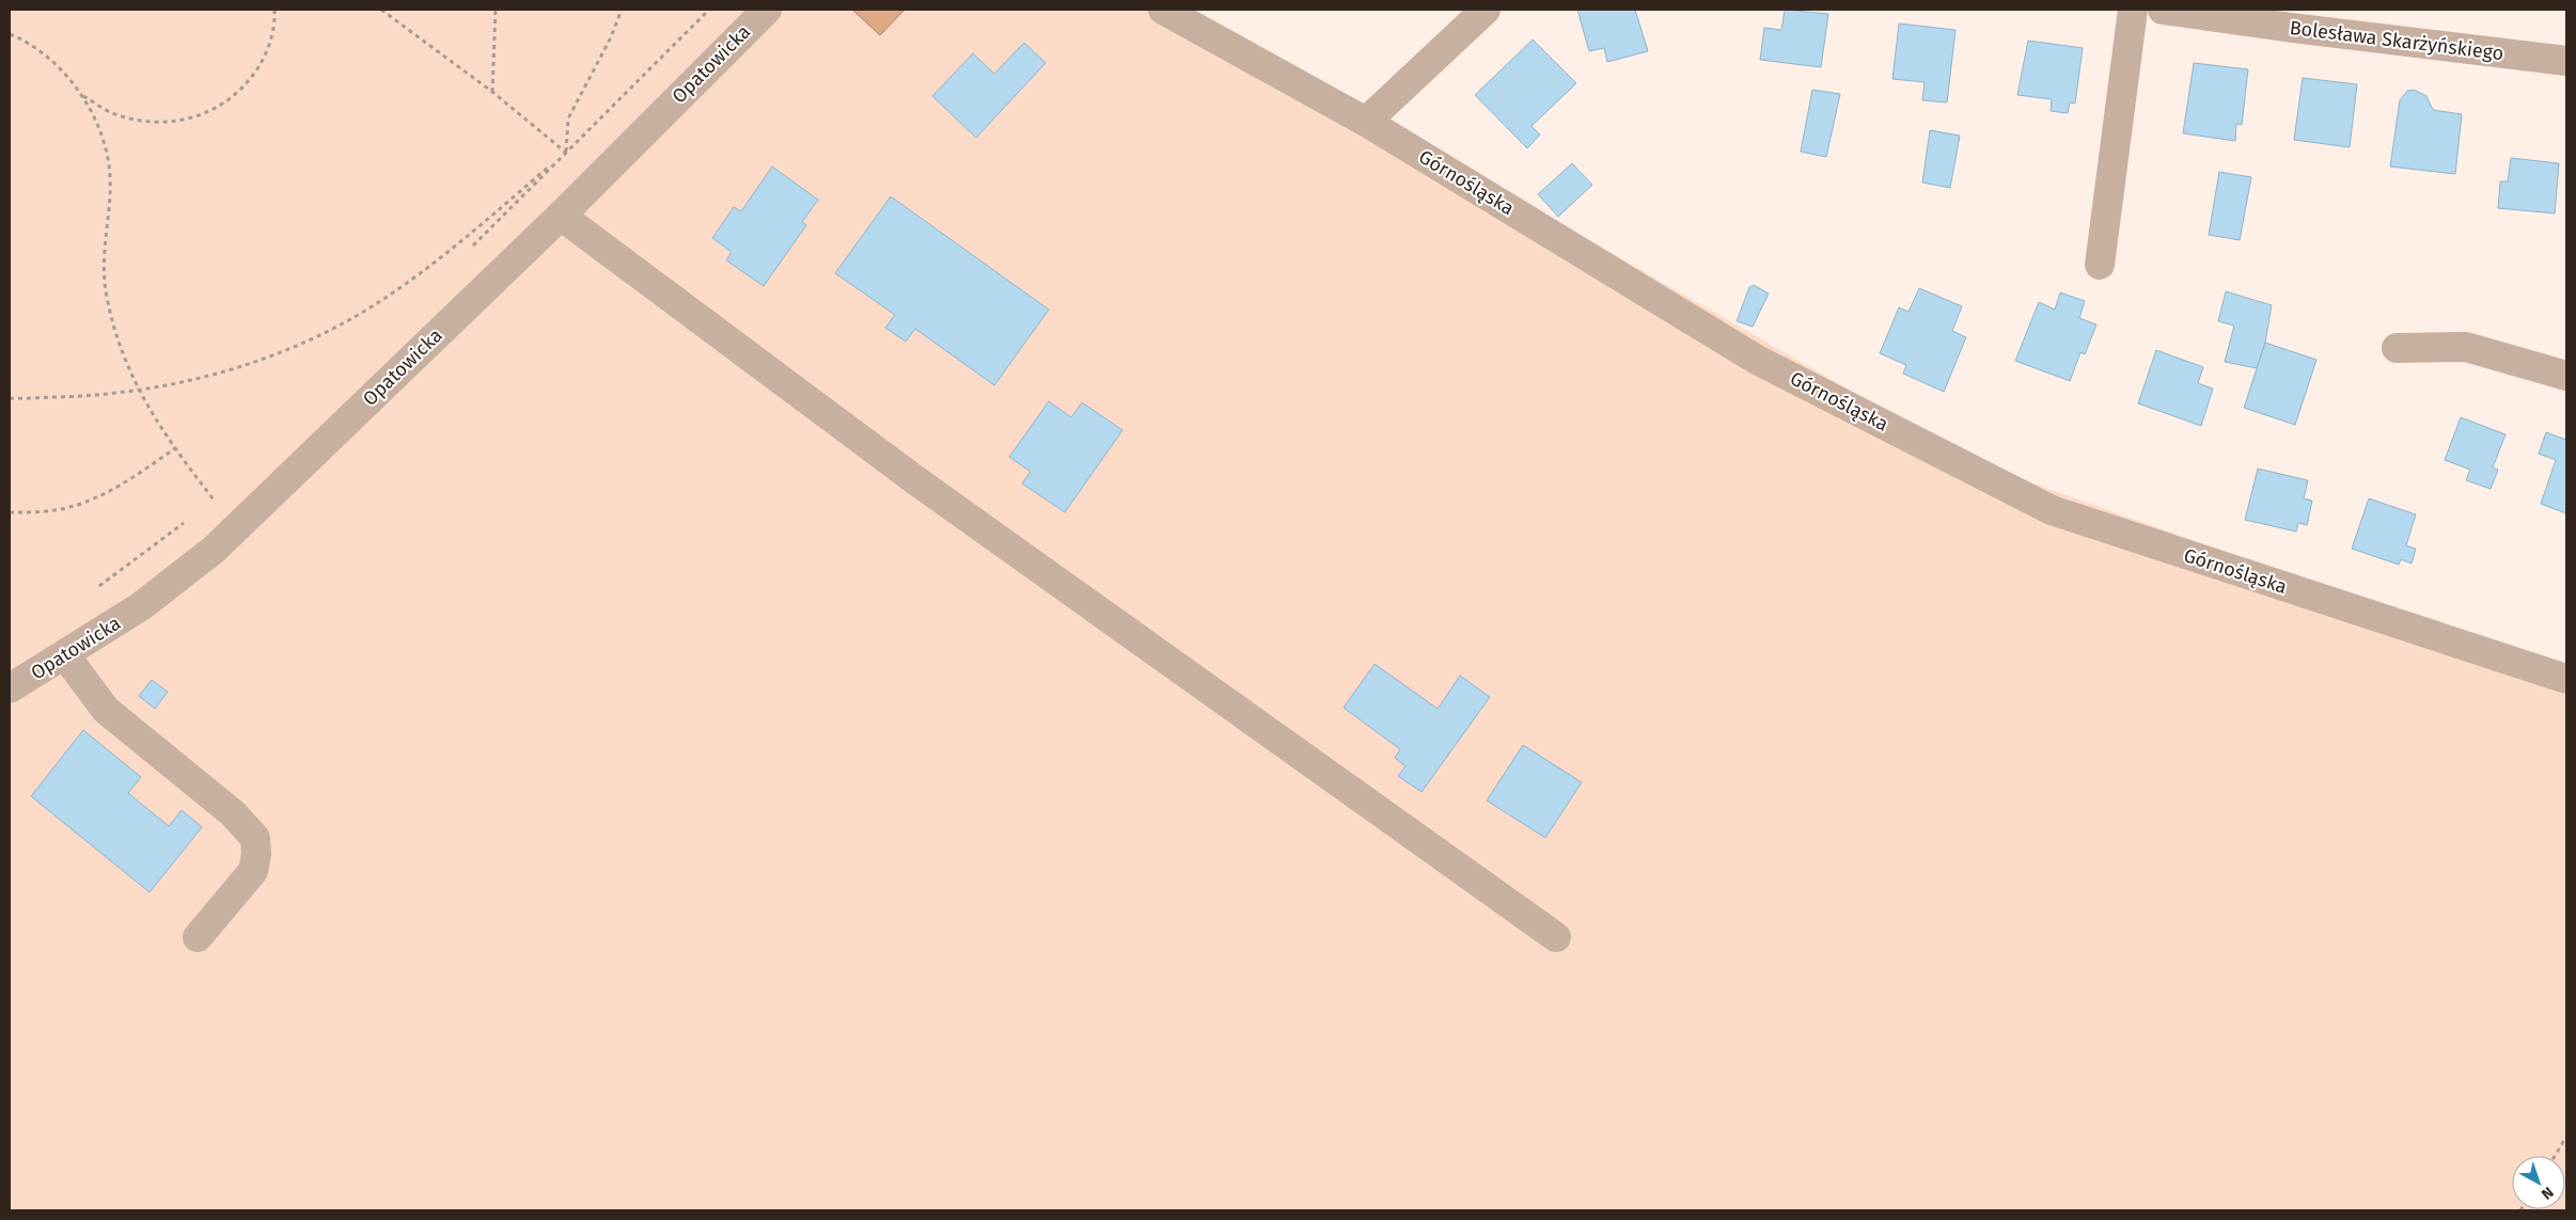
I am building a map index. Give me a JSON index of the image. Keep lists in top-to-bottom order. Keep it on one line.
{"streets":{"street":["Bolesława Skarżyńskiego","Opatowicka","Górnośląska"]},"north":"bottom right"}
